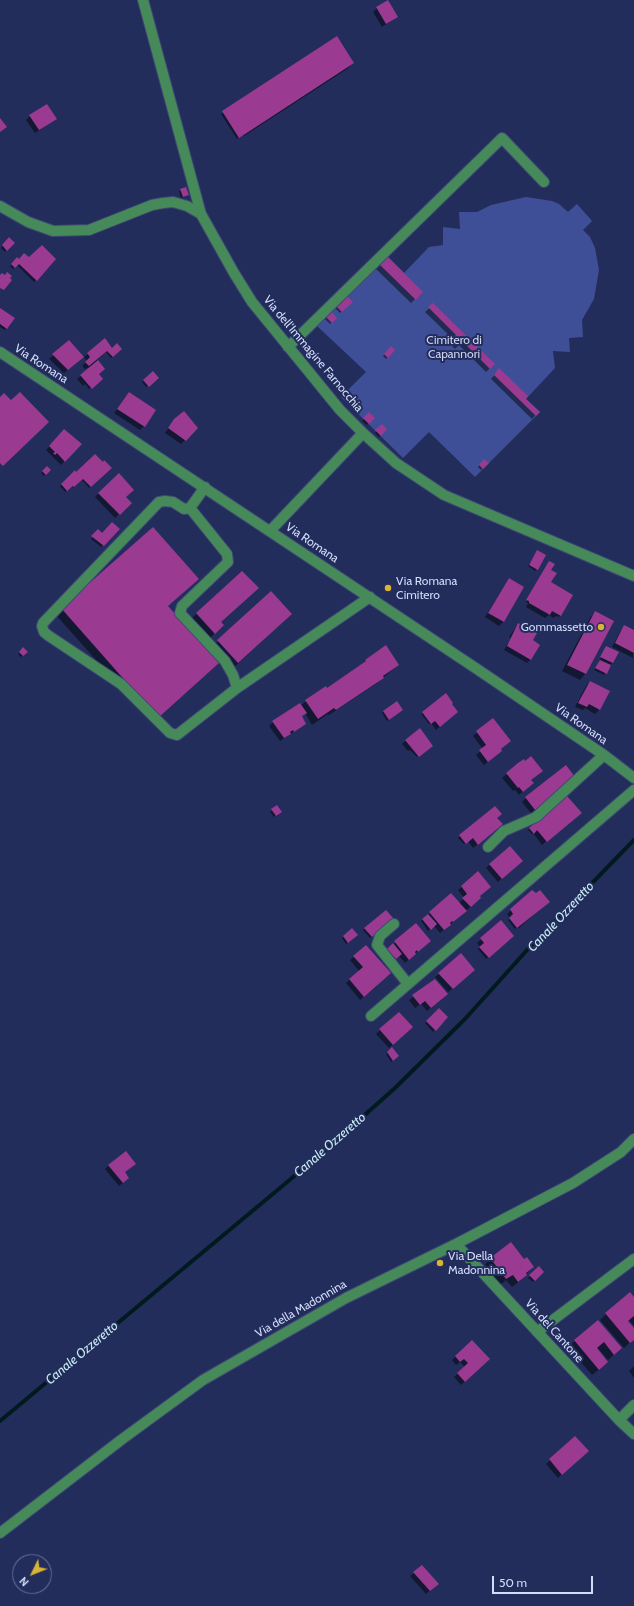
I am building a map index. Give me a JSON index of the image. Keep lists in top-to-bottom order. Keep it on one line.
{"streets":{"street":["Via dell'Immagine Farnocchia","Via Romana","Via della Madonnina","Via del Cantone"]},"crossings":[["Via della Madonnina","Via del Cantone"]],"water":["Canale Ozzeretto"],"parks":["Cimitero di Capannori"],"places":["Via Romana Cimitero","Gommassetto","Via Della Madonnina"],"scale_bar":"50 m","north":"bottom left"}
